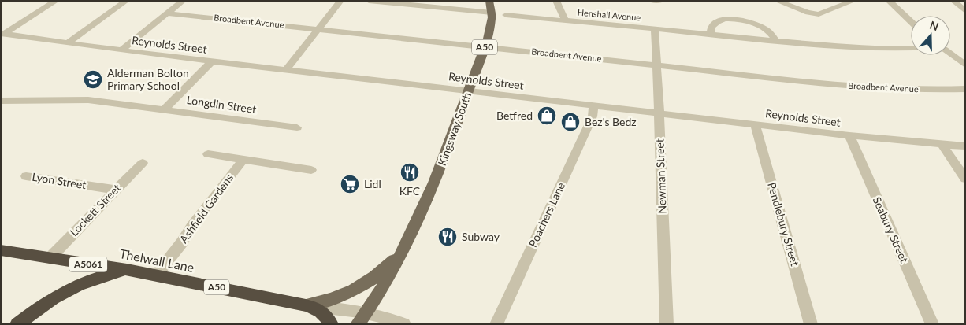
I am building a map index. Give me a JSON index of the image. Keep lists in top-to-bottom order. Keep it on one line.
{"streets":{"highway":["A50","Thelwall Lane","A5061"],"main road":["Kingsway South"],"street":["Henshall Avenue","Broadbent Avenue","Reynolds Street","Longdin Street","Newman Street","Lyon Street","Ashfield Gardens","Lockett Street","Poachers Lane","Pendlebury Street","Seabury Street"]},"crossings":[["Henshall Avenue","Newman Street"],["Broadbent Avenue","Kingsway South"],["Broadbent Avenue","Newman Street"],["Reynolds Street","Kingsway South"],["Reynolds Street","Newman Street"],["Reynolds Street","Poachers Lane"],["Reynolds Street","Pendlebury Street"],["Reynolds Street","Seabury Street"],["A50","Thelwall Lane"],["Kingsway South","Thelwall Lane"],["Lyon Street","Lockett Street"],["Ashfield Gardens","Thelwall Lane"],["Lockett Street","Thelwall Lane"]],"places":{"school or university":["Alderman Bolton Primary School"],"shop":["Betfred","Bez's Bedz"],"restaurant":["KFC","Subway"],"supermarket":["Lidl"]},"north":"top"}
